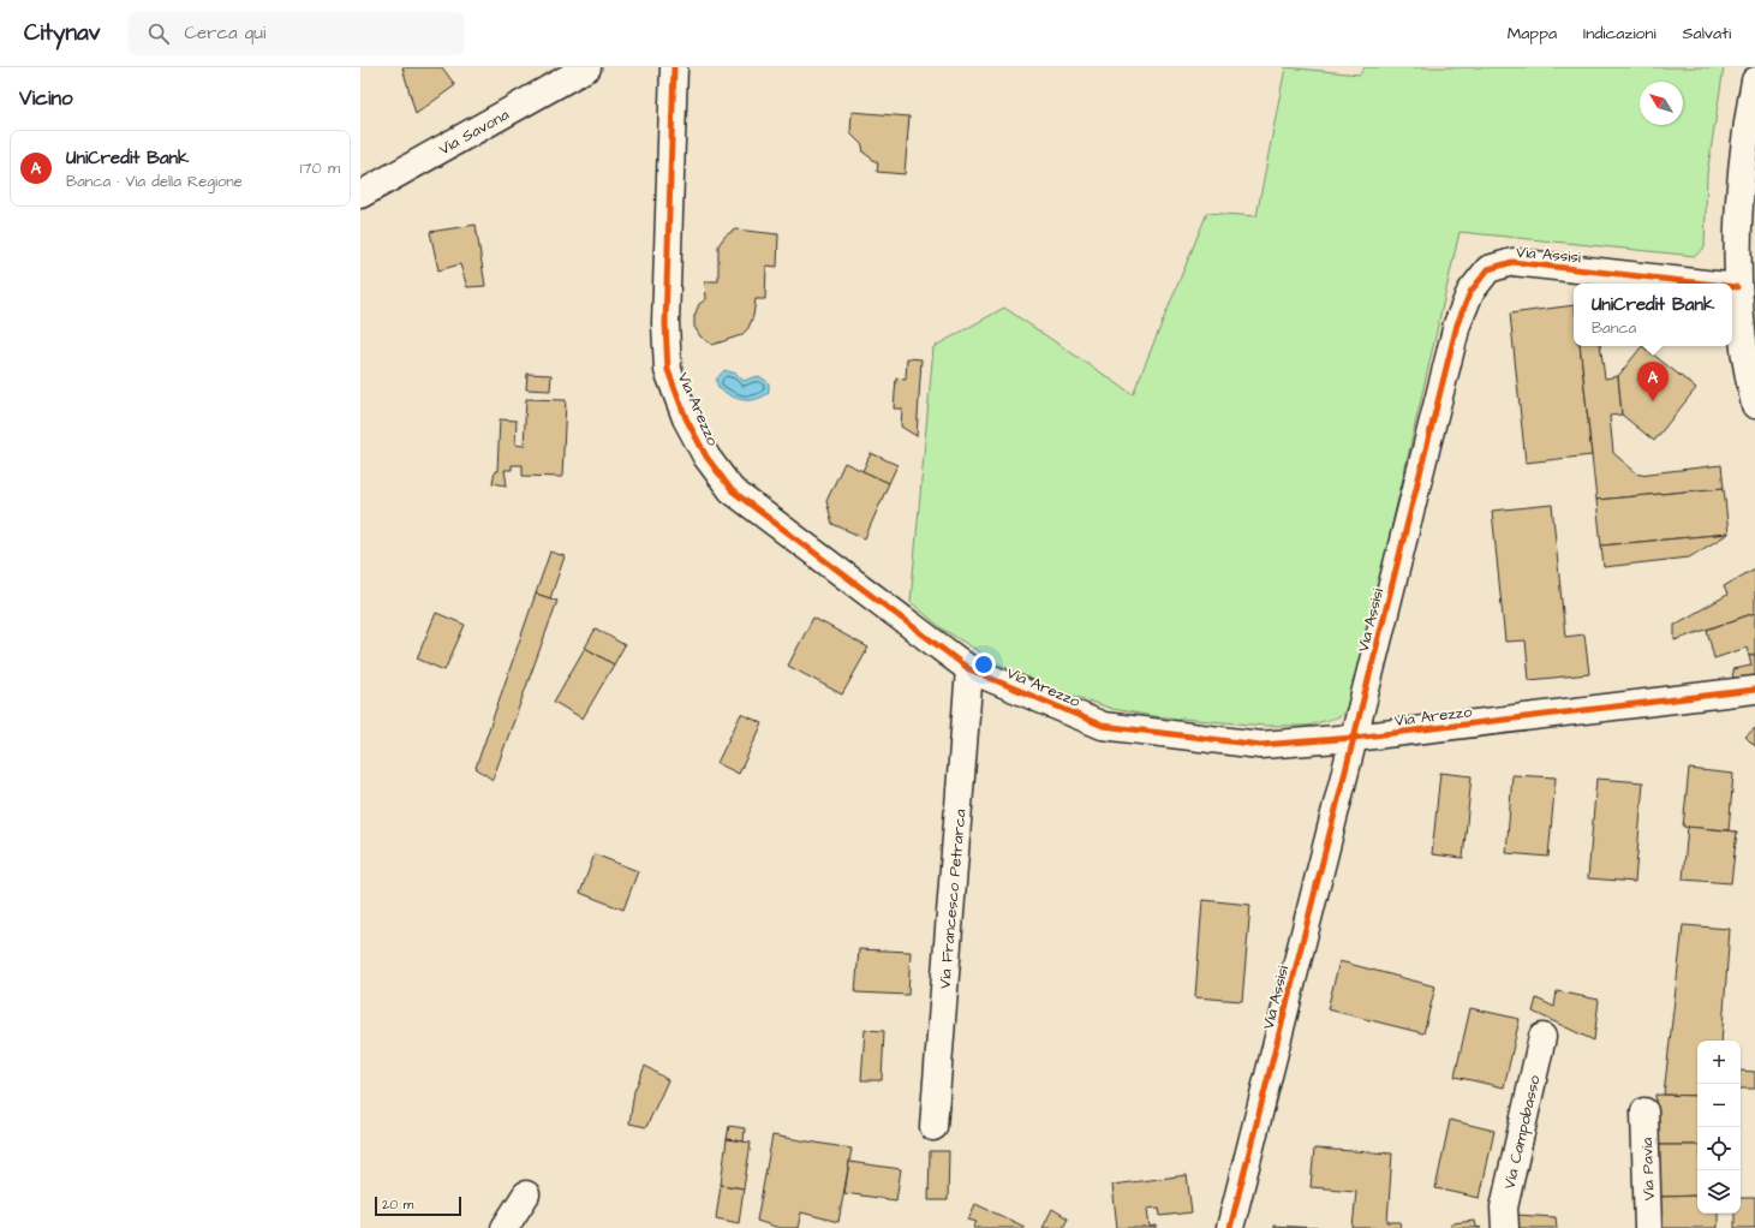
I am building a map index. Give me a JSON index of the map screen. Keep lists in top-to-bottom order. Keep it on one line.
{"streets":{"street":["Via Savona","Via Assisi","Via Arezzo","Via Francesco Petrarca","Via Campobasso","Via Pavia"]},"crossings":[["Via Assisi","Via Arezzo"],["Via Arezzo","Via Francesco Petrarca"]],"scale_bar":"20 m","north":"top left","page":{"header":"Citynav","search":"Cerca qui","nav":["Mappa","Indicazioni","Salvati"],"heading":"Vicino","list":[{"mark":"A","name":"UniCredit Bank","note":"Banca · Via della Regione","value":"170 m"}],"popup":["UniCredit Bank","Banca"],"pins":"A","map_buttons":["+","−"],"scale":"20 m"}}
